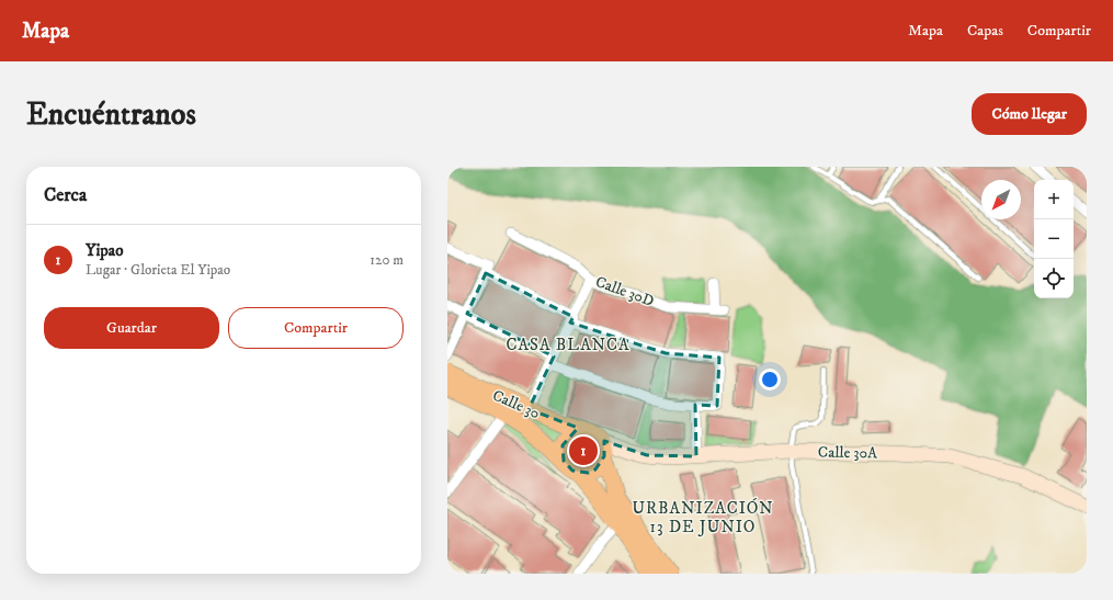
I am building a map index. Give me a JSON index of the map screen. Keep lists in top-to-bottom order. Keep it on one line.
{"streets":{"main road":["Calle 30"],"street":["Calle 30D","Calle 30A"]},"crossings":[["Calle 30","Calle 30A"]],"districts":["CASA BLANCA","URBANIZACIÓN 13 DE JUNIO"],"north":"bottom left","page":{"header":"Mapa","nav":["Mapa","Capas","Compartir"],"buttons":["Cómo llegar",["Guardar","Compartir"]],"title":"Encuéntranos","heading":"Cerca","map_buttons":["+","−"],"list":[{"mark":"1","name":"Yipao","note":"Lugar · Glorieta El Yipao","value":"120 m"}],"pins":"1"}}
